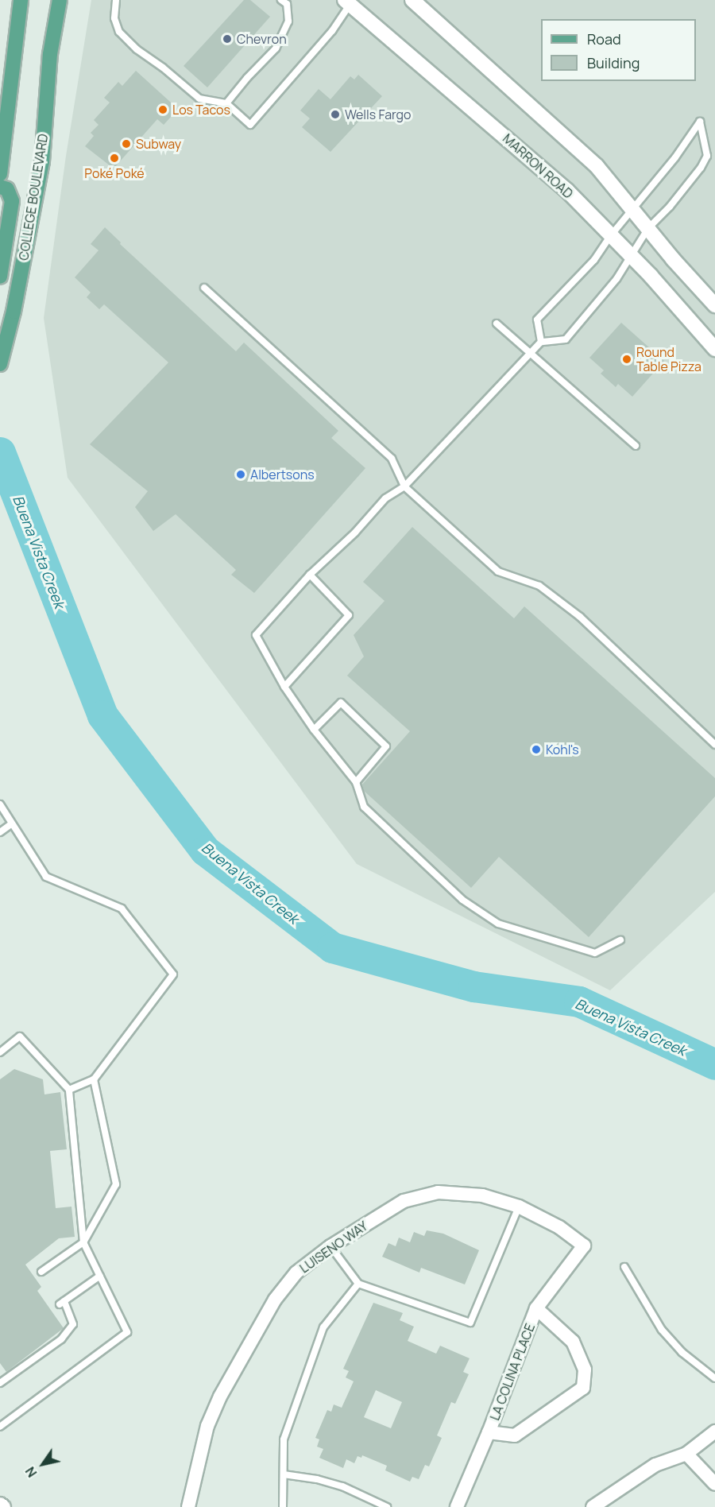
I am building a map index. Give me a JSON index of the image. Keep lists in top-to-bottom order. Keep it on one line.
{"streets":{"main road":["COLLEGE BOULEVARD"],"street":["MARRON ROAD","LUISENO WAY","LA COLINA PLACE"]},"crossings":[["LUISENO WAY","LA COLINA PLACE"]],"water":["Buena Vista Creek"],"places":["Chevron","Los Tacos","Wells Fargo","Subway","Poké Poké","Round Table Pizza","Albertsons","Kohl's"],"legend":["Road","Building"],"north":"bottom left"}
